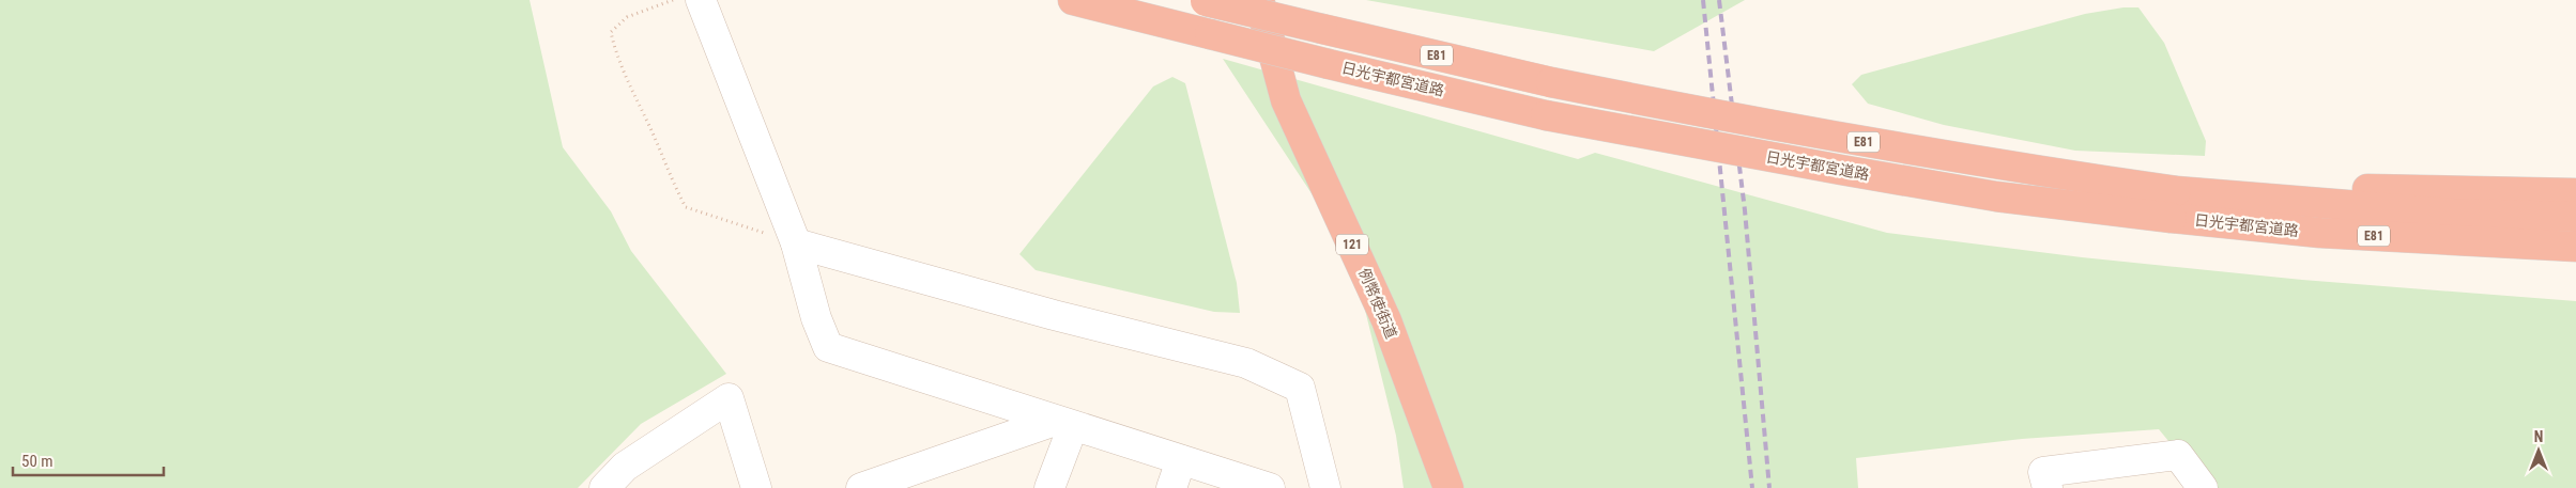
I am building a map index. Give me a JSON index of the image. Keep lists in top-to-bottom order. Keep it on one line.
{"streets":{"highway":["E81","日光宇都宮道路","121","例幣使街道"]},"scale_bar":"50 m","north":"top"}
